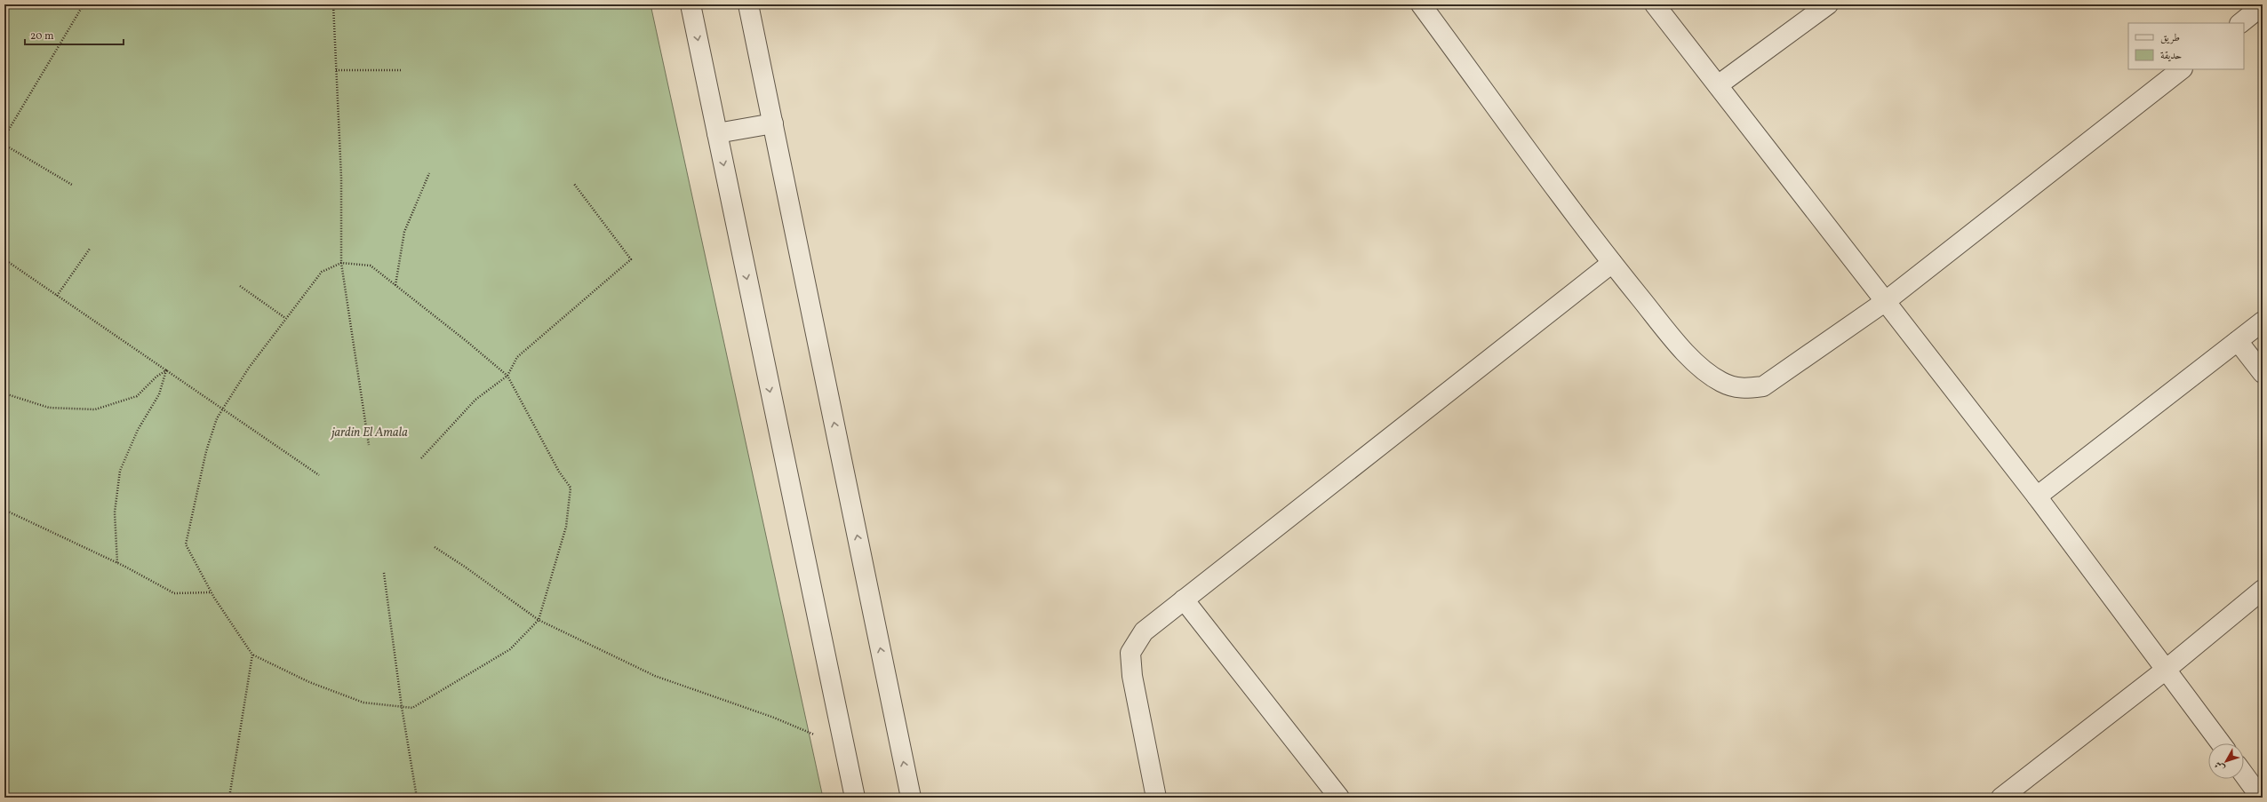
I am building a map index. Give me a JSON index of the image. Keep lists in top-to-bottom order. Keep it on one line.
{"parks":["jardin El Amala"],"legend":["طريق","حديقة"],"scale_bar":"20 m","north":"bottom left"}
